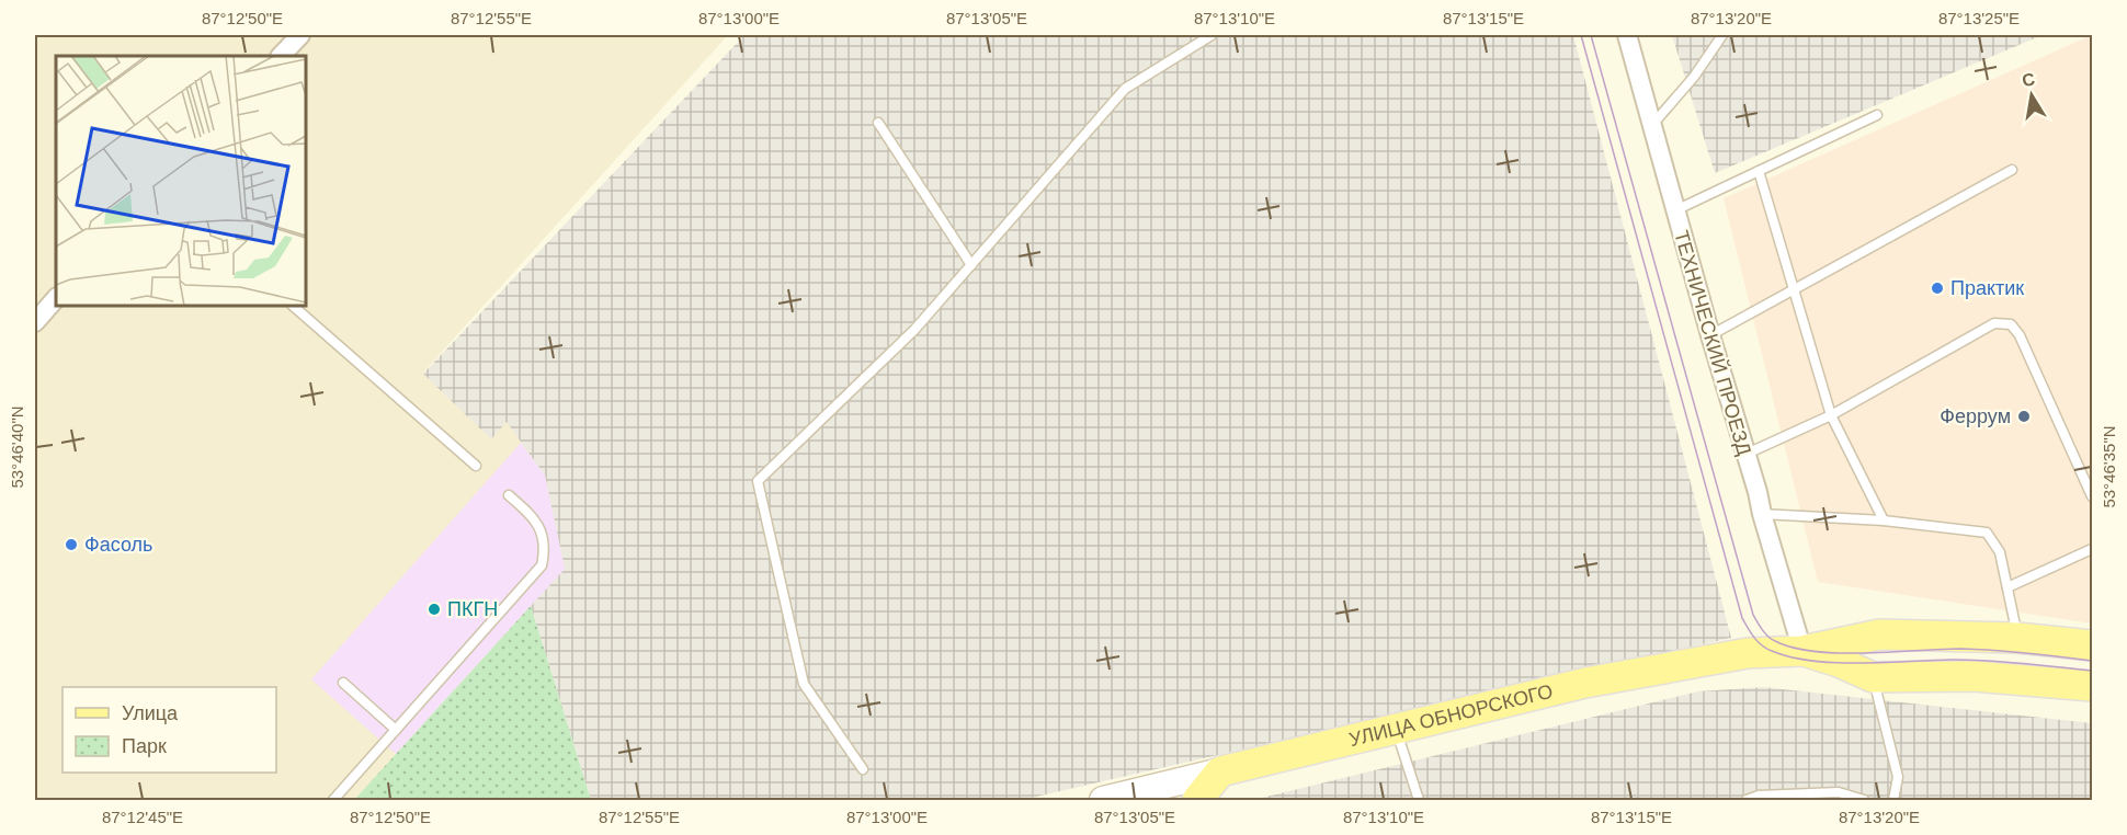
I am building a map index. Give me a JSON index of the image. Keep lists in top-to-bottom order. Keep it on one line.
{"streets":{"main road":["УЛИЦА ОБНОРСКОГО"],"street":["ТЕХНИЧЕСКИЙ ПРОЕЗД"]},"crossings":[["ТЕХНИЧЕСКИЙ ПРОЕЗД","УЛИЦА ОБНОРСКОГО"]],"places":["Практик","Феррум","Фасоль","ПКГН"],"legend":["Улица","Парк"],"north":"top","coordinates":["87°12'50\"E","87°12'55\"E","87°13'00\"E","87°13'05\"E","87°13'10\"E","87°13'15\"E","87°13'20\"E","87°13'25\"E","53°46'40\"N","53°46'35\"N","87°12'45\"E"]}
